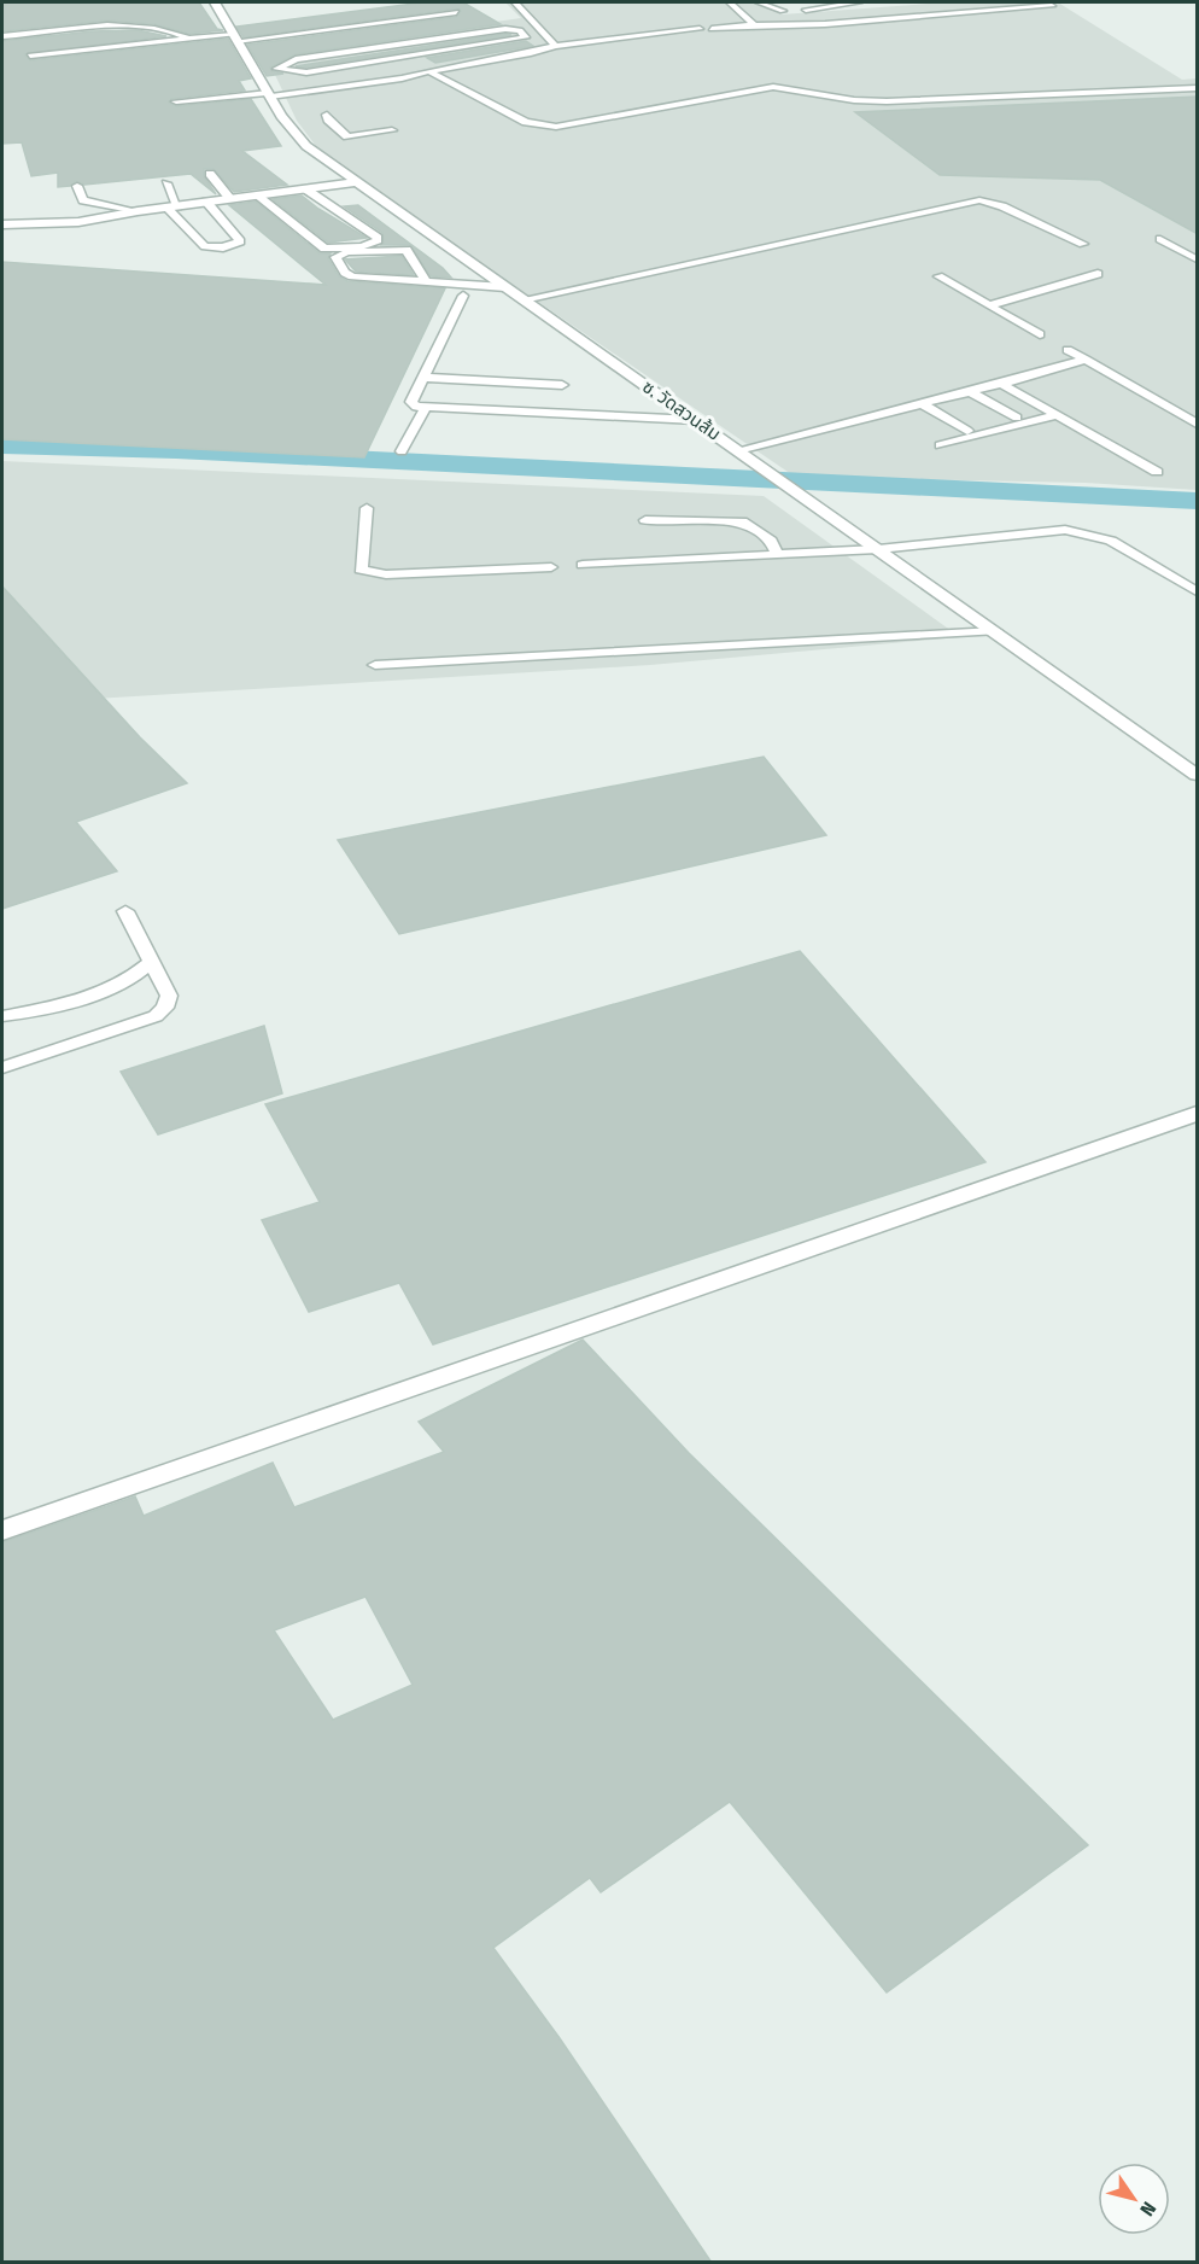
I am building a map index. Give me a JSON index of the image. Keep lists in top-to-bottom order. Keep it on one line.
{"streets":{"street":["ซ. วัดสวนส้ม"]},"north":"bottom right"}
